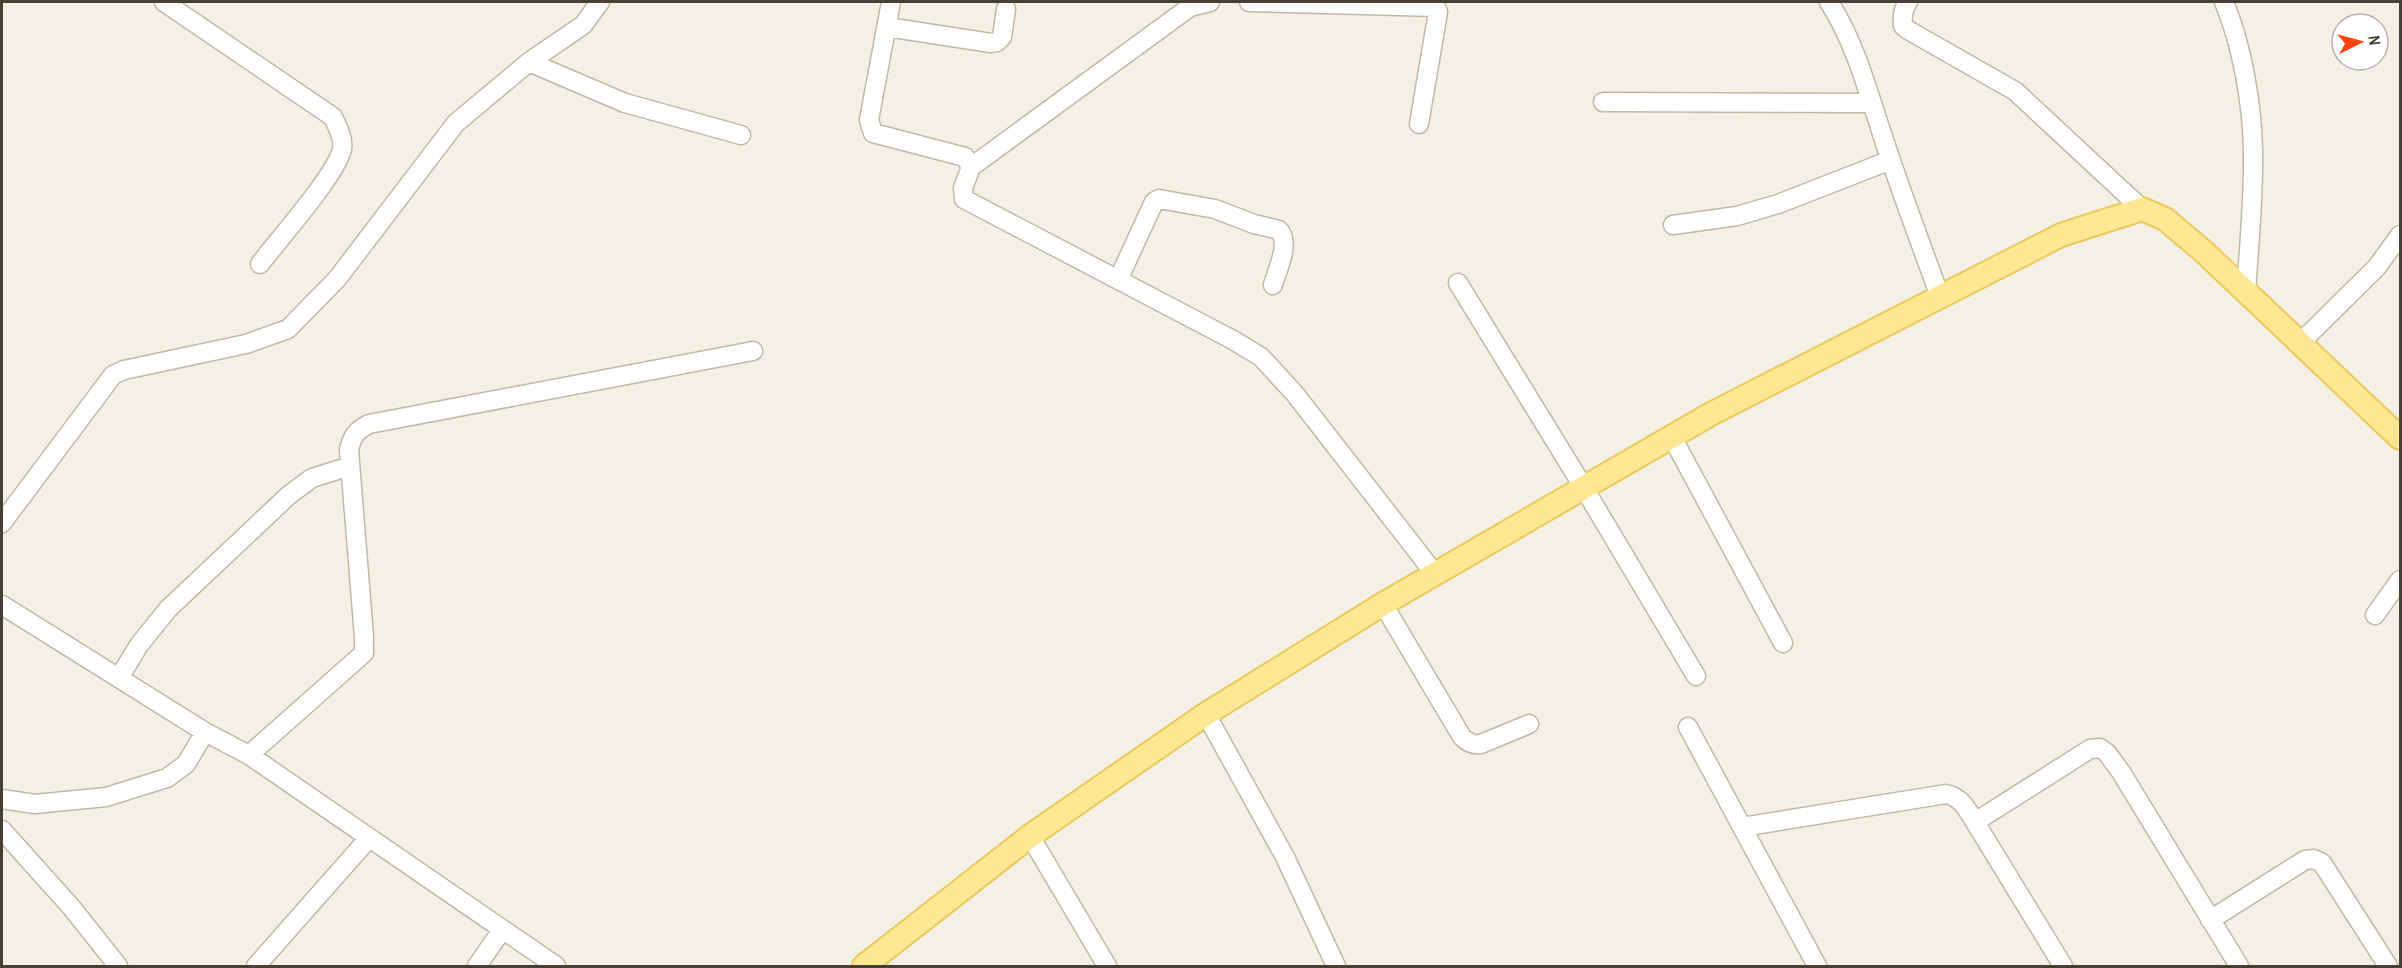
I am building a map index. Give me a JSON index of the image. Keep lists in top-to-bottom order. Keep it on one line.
{"north":"right"}
